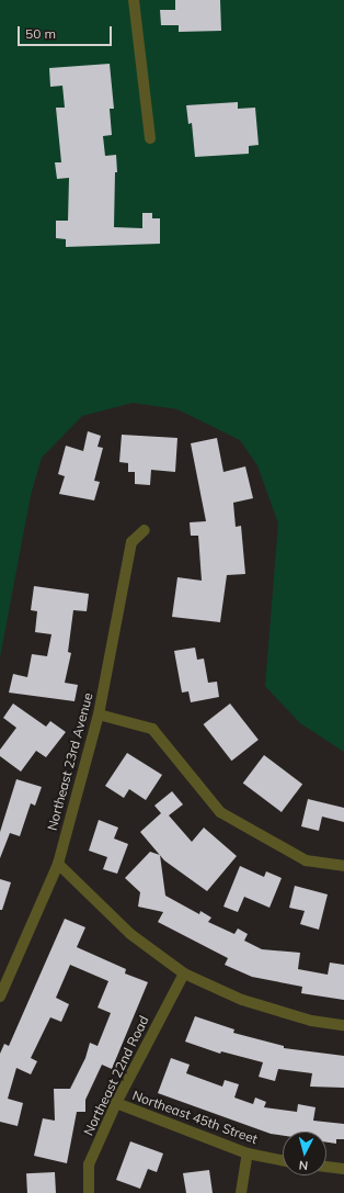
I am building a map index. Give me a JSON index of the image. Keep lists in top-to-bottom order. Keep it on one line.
{"streets":{"street":["Northeast 23rd Avenue","Northeast 22nd Road","Northeast 45th Street"]},"crossings":[["Northeast 22nd Road","Northeast 45th Street"]],"scale_bar":"50 m","north":"bottom"}
